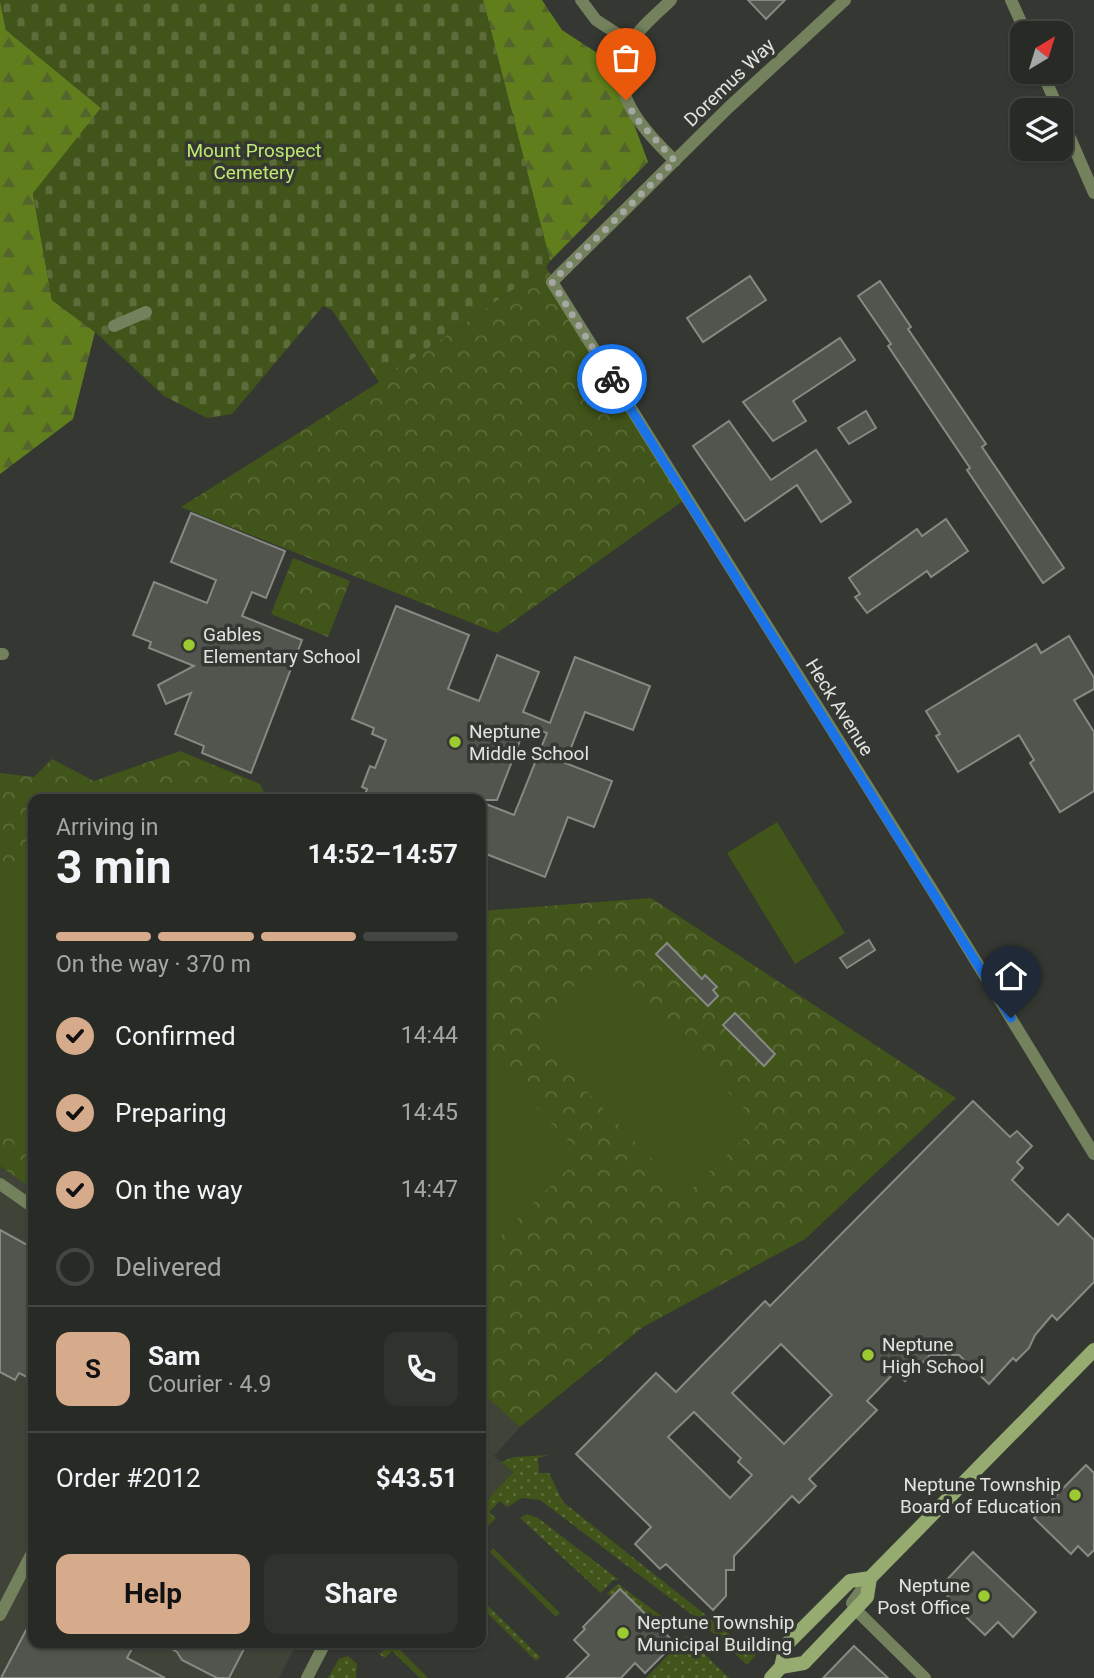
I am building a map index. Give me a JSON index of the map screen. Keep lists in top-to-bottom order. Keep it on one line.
{"streets":{"street":["Doremus Way","Heck Avenue"]},"crossings":[["Doremus Way","Heck Avenue"]],"parks":["Mount Prospect Cemetery"],"places":["Gables Elementary School","Neptune Middle School","Neptune High School","Neptune Township Board of Education","Neptune Post Office","Neptune Township Municipal Building"],"north":"top right","page":{"heading":["3 min","Arriving in","14:52–14:57"],"panel":["Sam","Courier · 4.9","Order #2012","$43.51"],"bar":"On the way · 370 m","list":[["Confirmed","14:44"],["Preparing","14:45"],["On the way","14:47"],"Delivered"],"round":"S","buttons":["Help","Share"]}}
